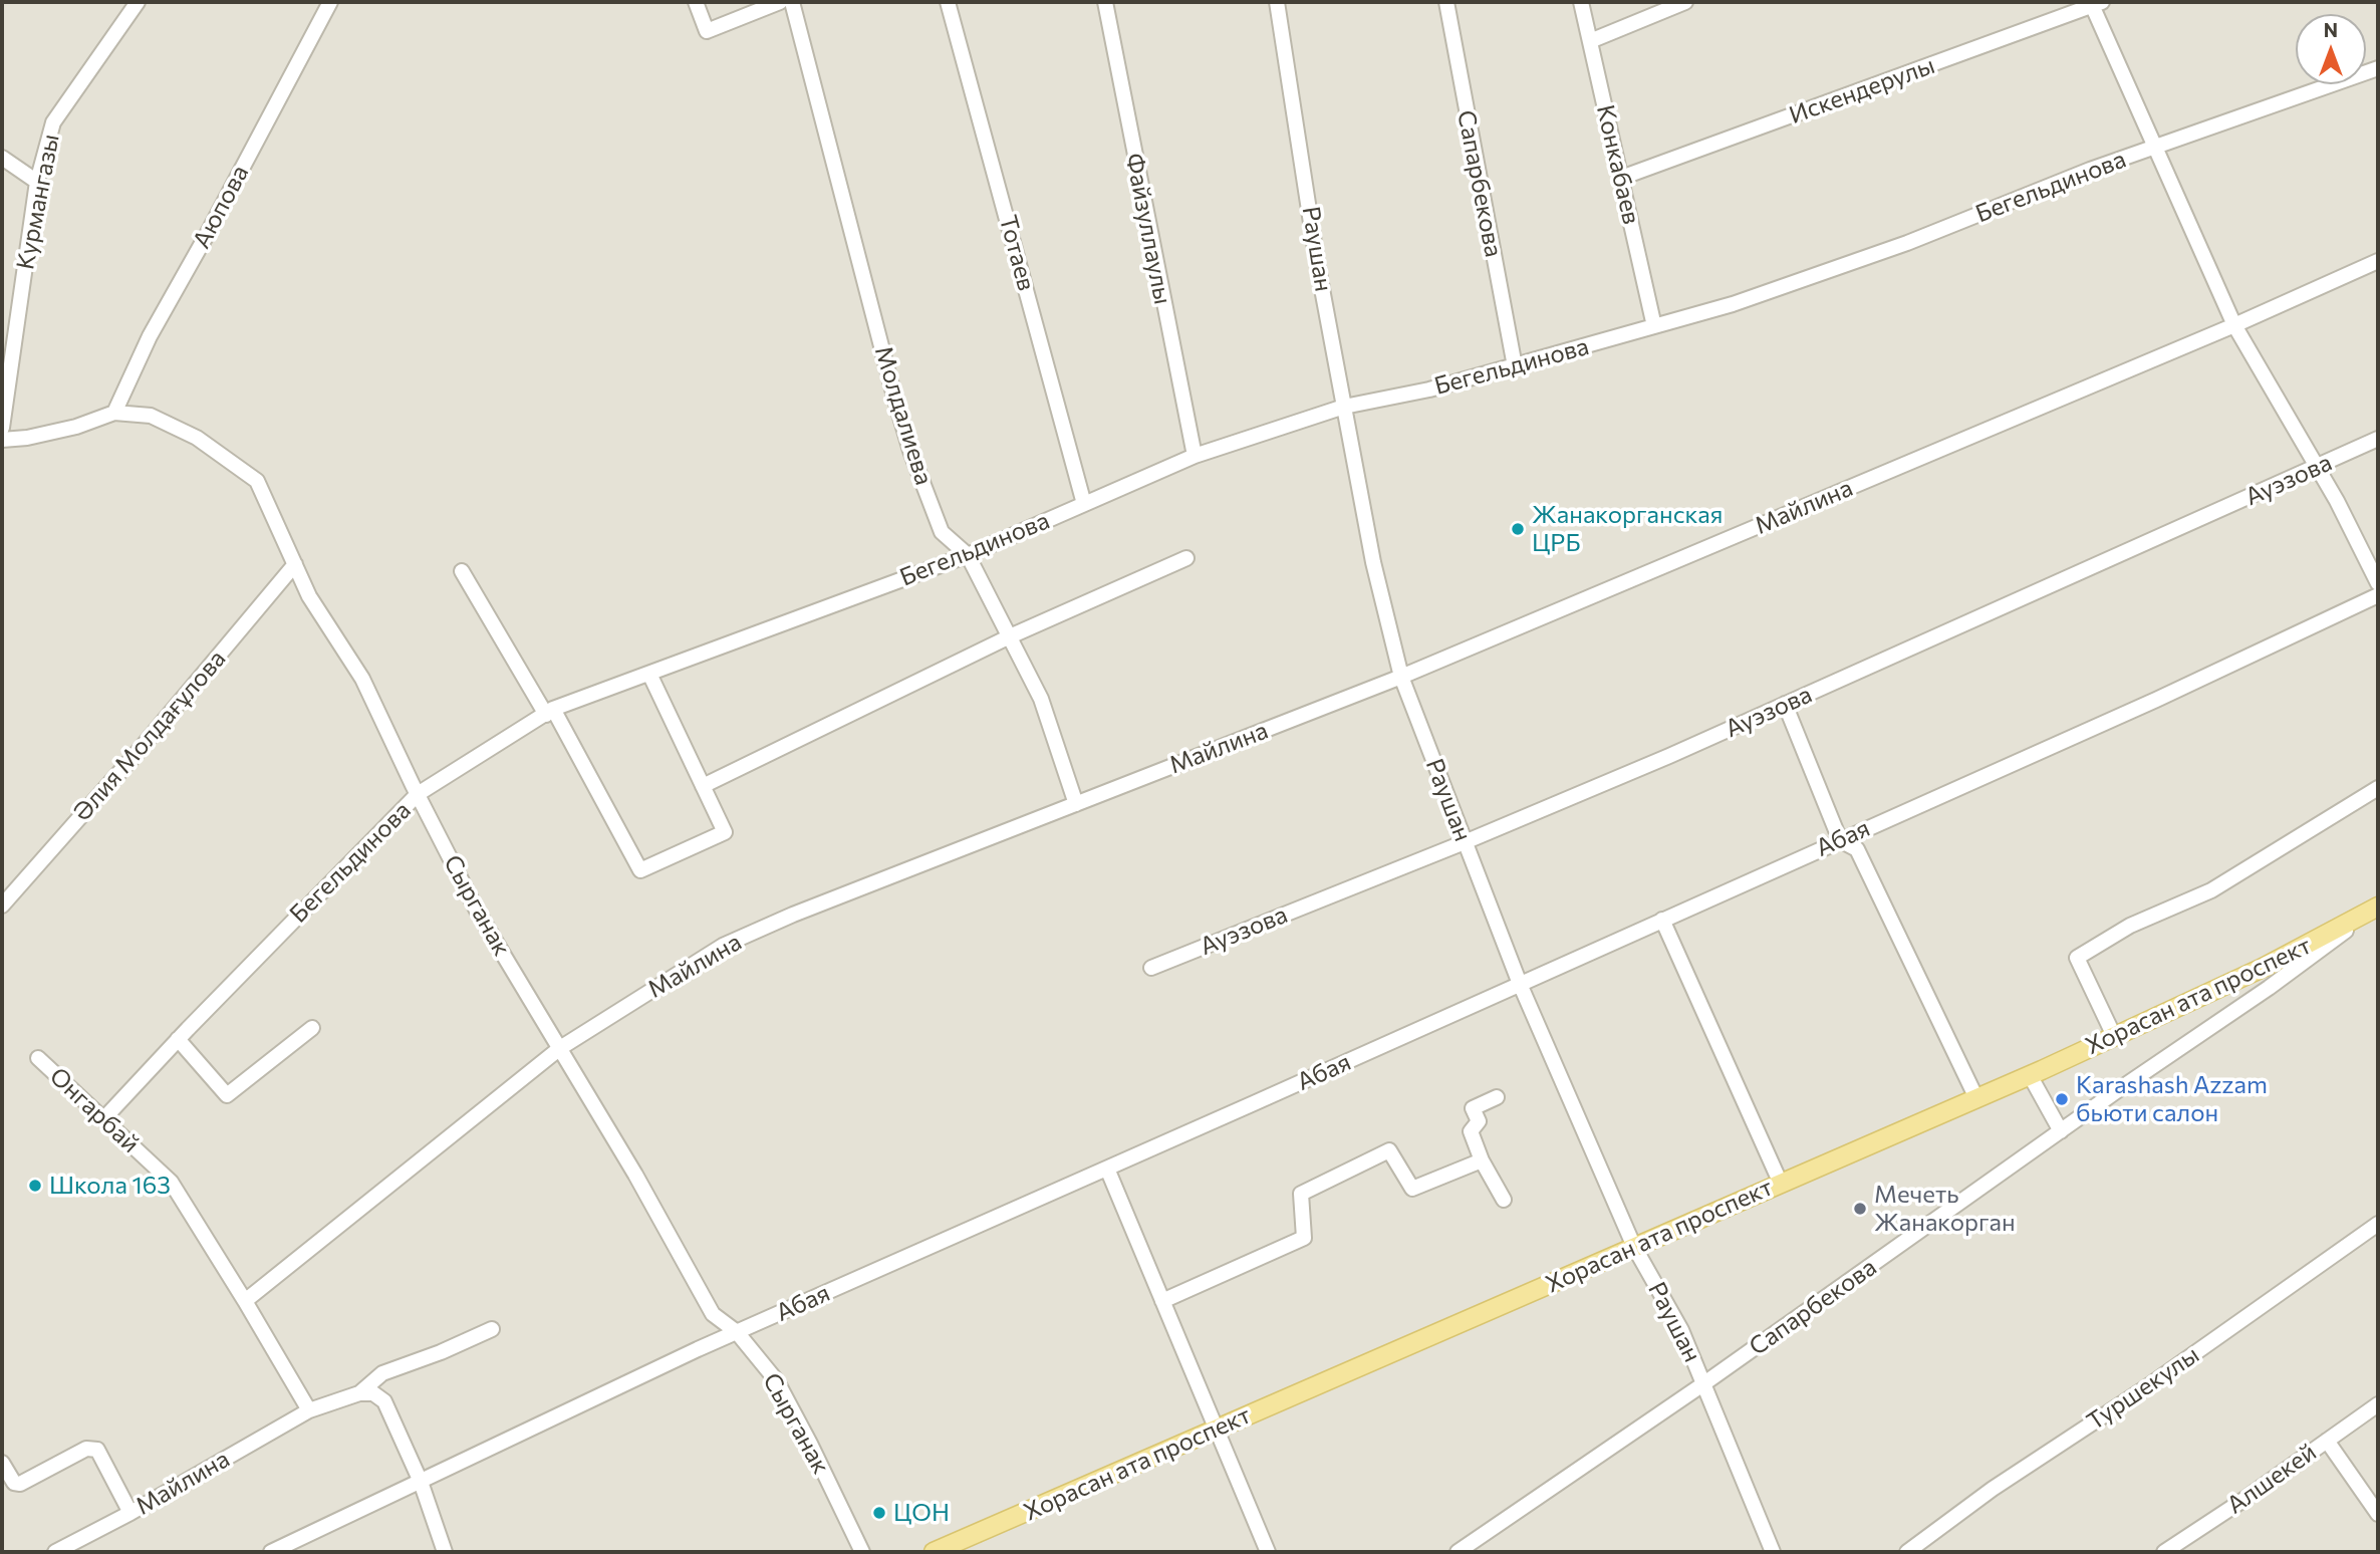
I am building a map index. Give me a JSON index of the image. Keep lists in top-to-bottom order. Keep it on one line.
{"streets":{"main road":["Хорасан ата проспект"],"street":["Искендерулы","Конкабаев","Сапарбекова","Бегельдинова","Курмангазы","Аюпова","Файзуллаулы","Раушан","Тотаев","Молдалиева","Ауэзова","Майлина","Әлия Молдағұлова","Абая","Сырганак","Онгарбай","Туршекулы","Алшекей"]},"crossings":[["Искендерулы","Конкабаев"],["Конкабаев","Бегельдинова"],["Сапарбекова","Бегельдинова"],["Сапарбекова","Раушан"],["Сапарбекова","Хорасан ата проспект"],["Бегельдинова","Файзуллаулы"],["Бегельдинова","Раушан"],["Бегельдинова","Тотаев"],["Бегельдинова","Молдалиева"],["Бегельдинова","Сырганак"],["Бегельдинова","Онгарбай"],["Аюпова","Сырганак"],["Раушан","Ауэзова"],["Раушан","Майлина"],["Раушан","Абая"],["Раушан","Хорасан ата проспект"],["Молдалиева","Майлина"],["Майлина","Сырганак"],["Майлина","Онгарбай"],["Әлия Молдағұлова","Сырганак"],["Абая","Сырганак"]],"places":["Жанакорганская ЦРБ","Karashash Azzam бьюти салон","Школа 163","Мечеть Жанакорган","ЦОН"],"north":"top"}
